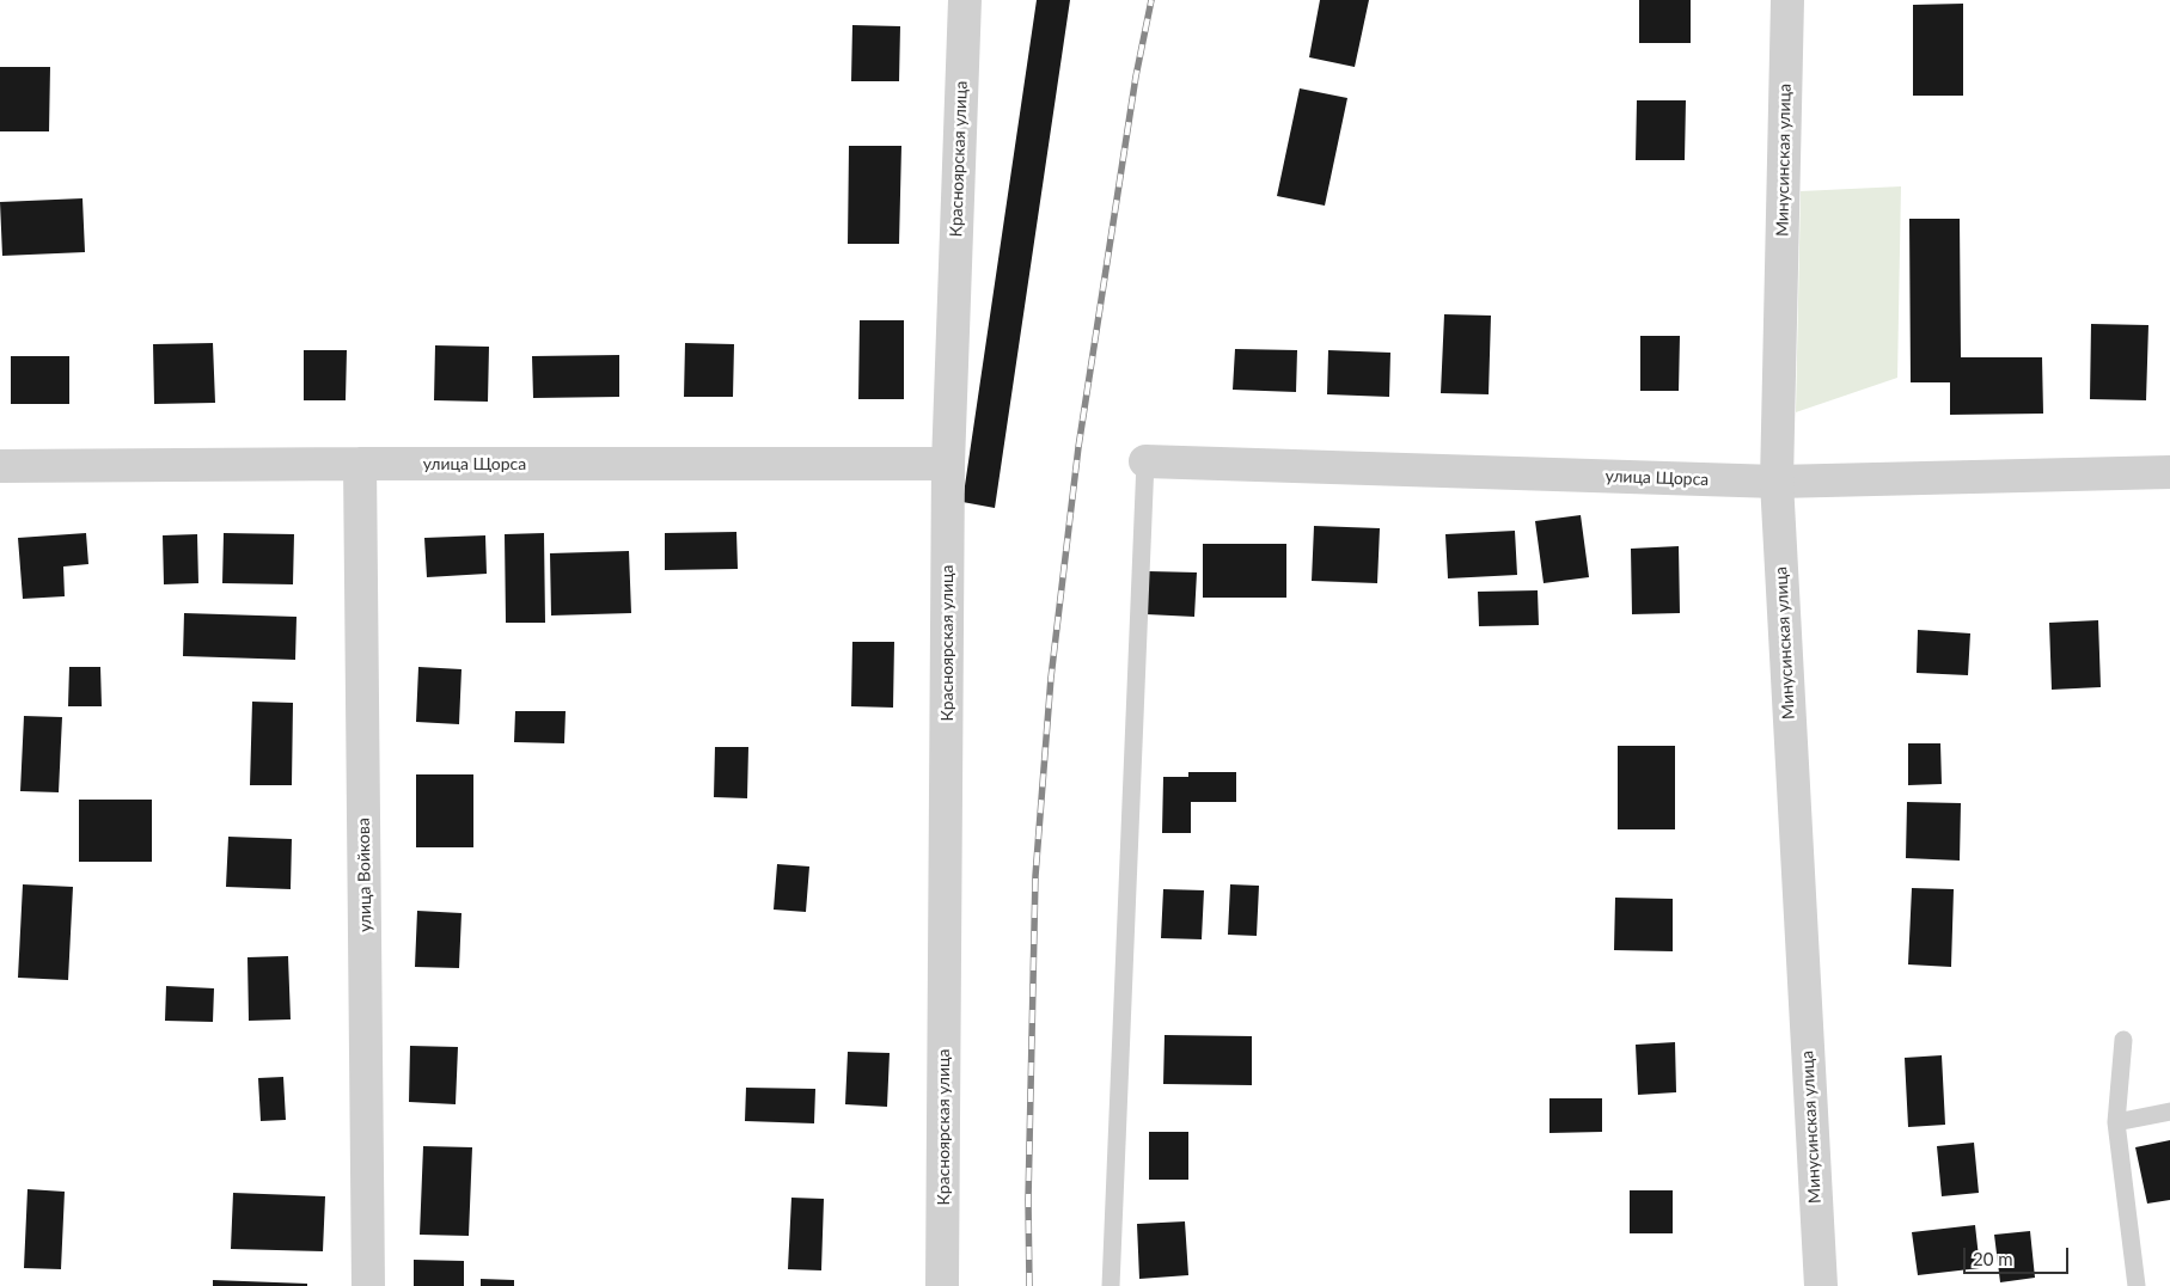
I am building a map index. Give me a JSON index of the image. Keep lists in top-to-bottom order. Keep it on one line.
{"streets":{"street":["Красноярская улица","Минусинская улица","улица Щорса","улица Войкова"]},"crossings":[["Красноярская улица","улица Щорса"],["Минусинская улица","улица Щорса"],["улица Щорса","улица Войкова"]],"scale_bar":"20 m"}
